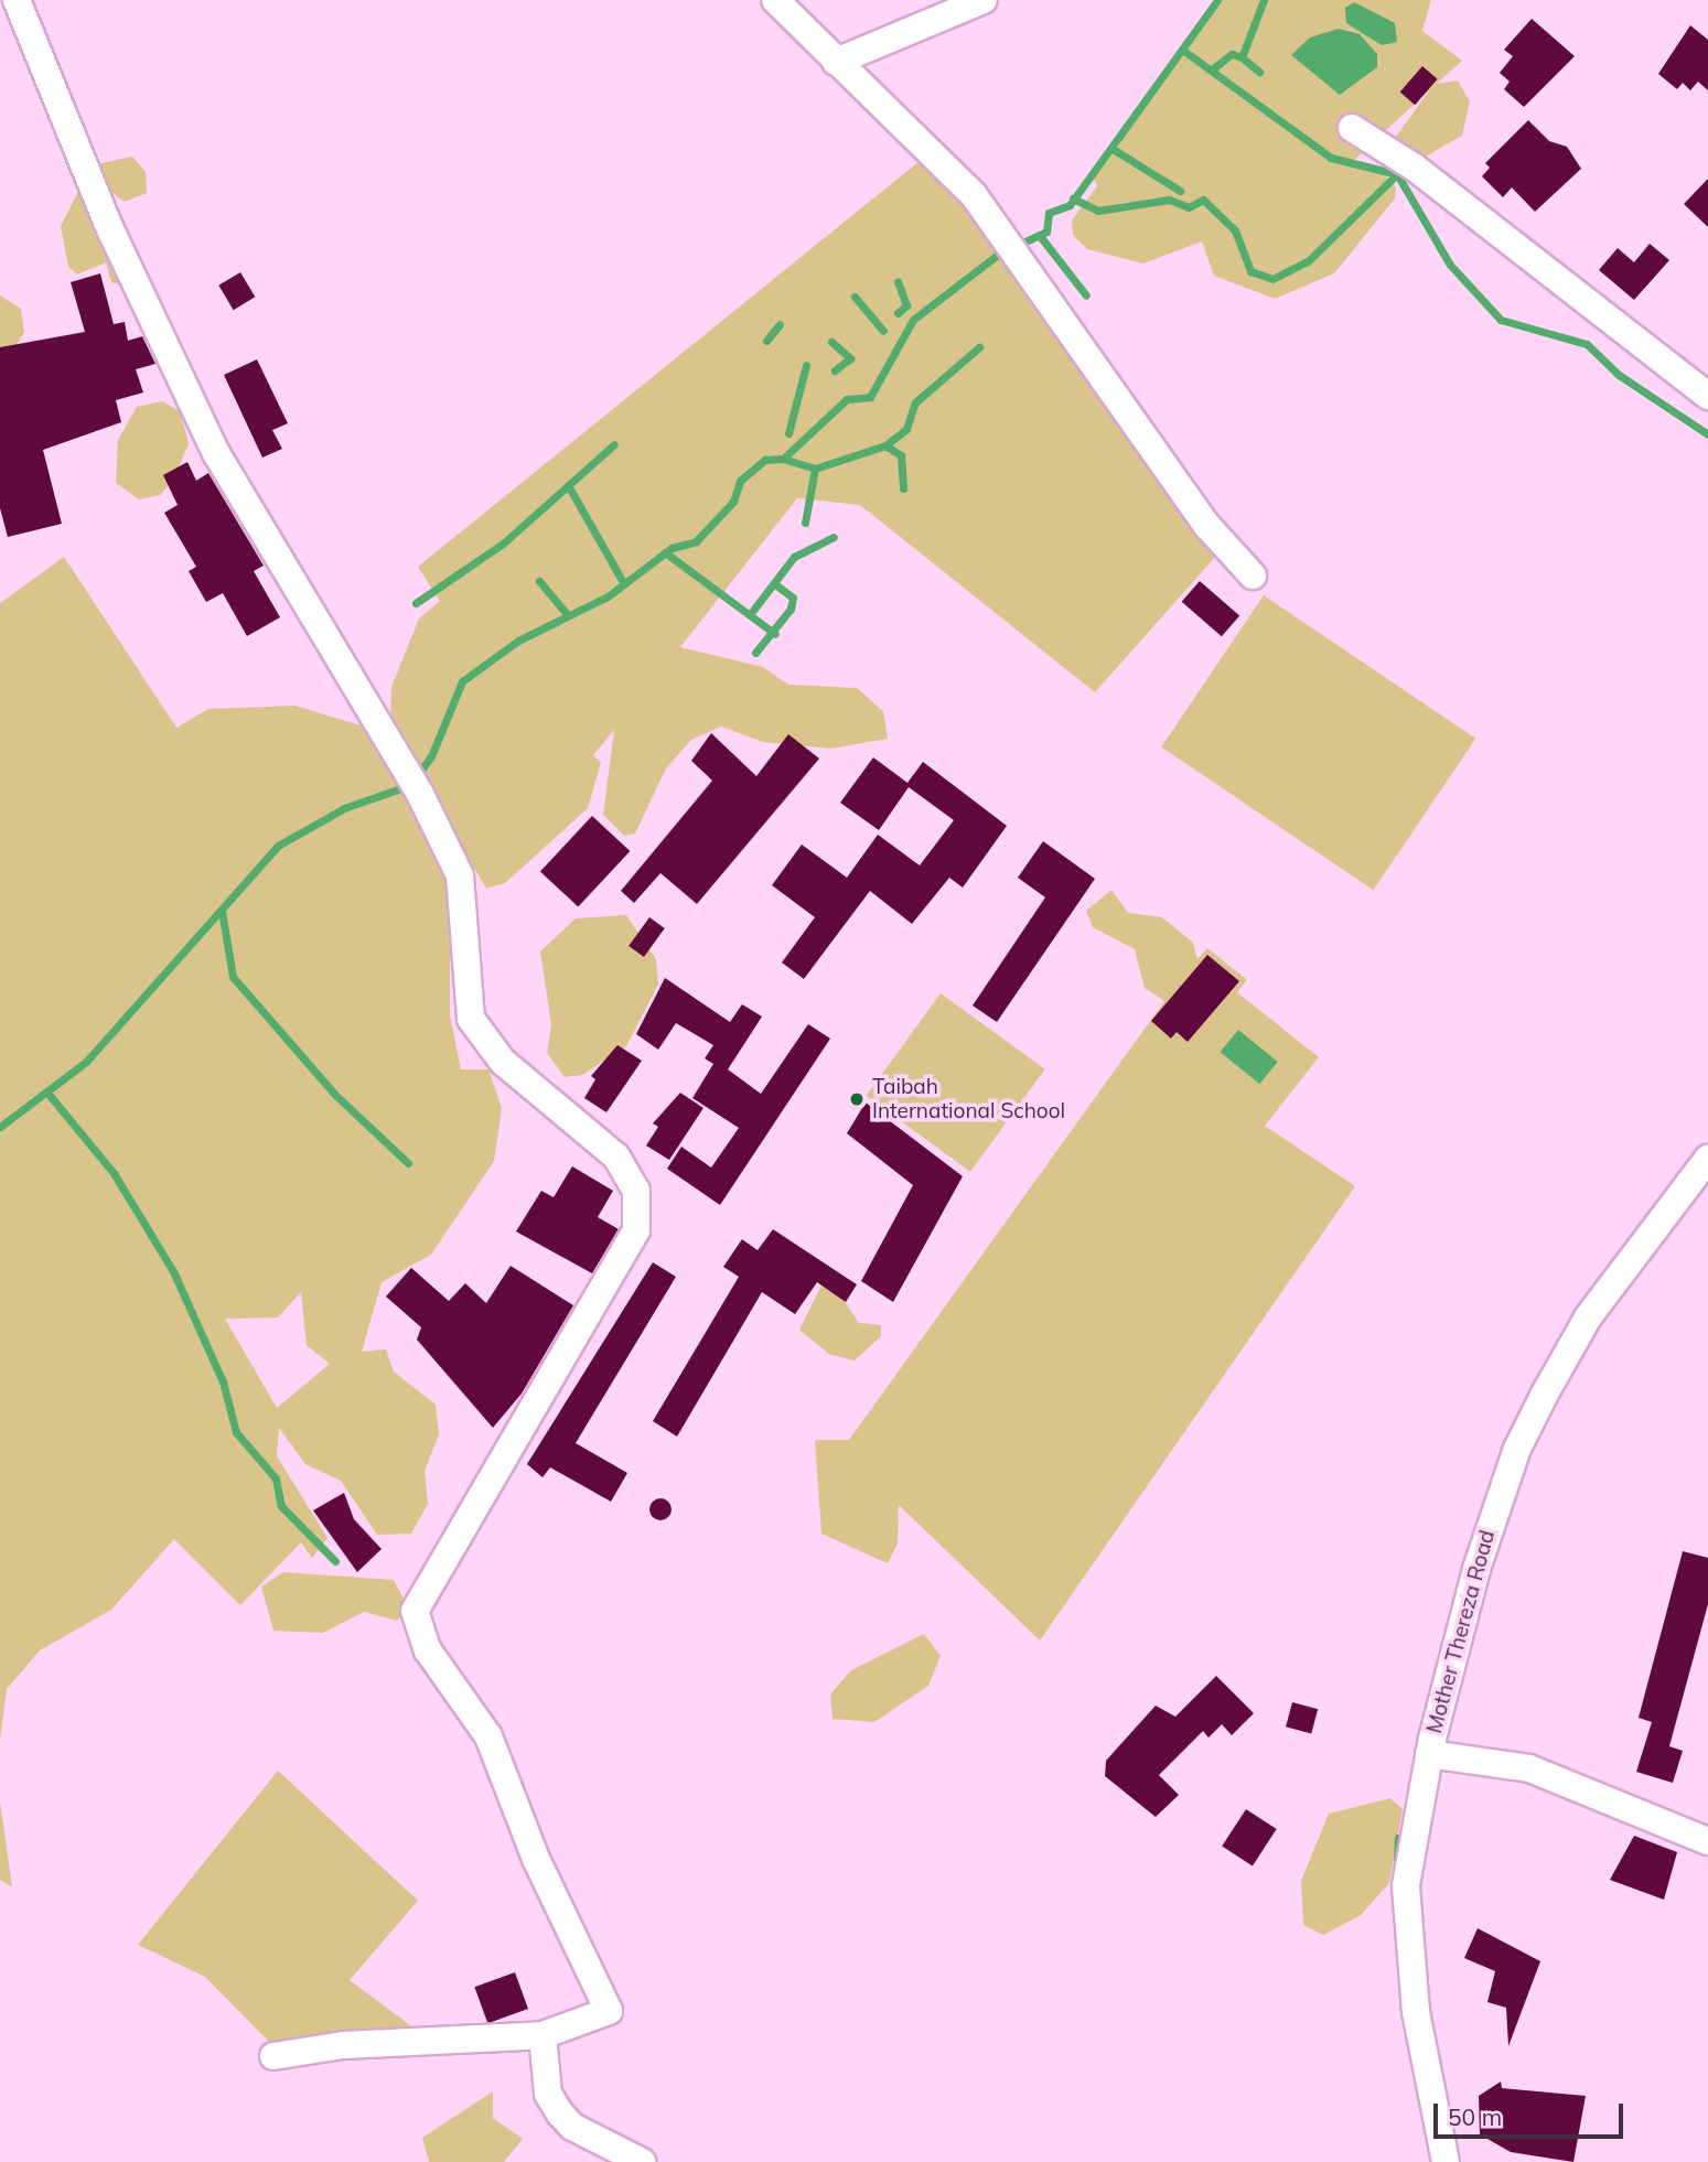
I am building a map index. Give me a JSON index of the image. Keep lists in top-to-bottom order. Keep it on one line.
{"streets":{"street":["Mother Thereza Road"]},"places":["Taibah International School"],"scale_bar":"50 m"}
